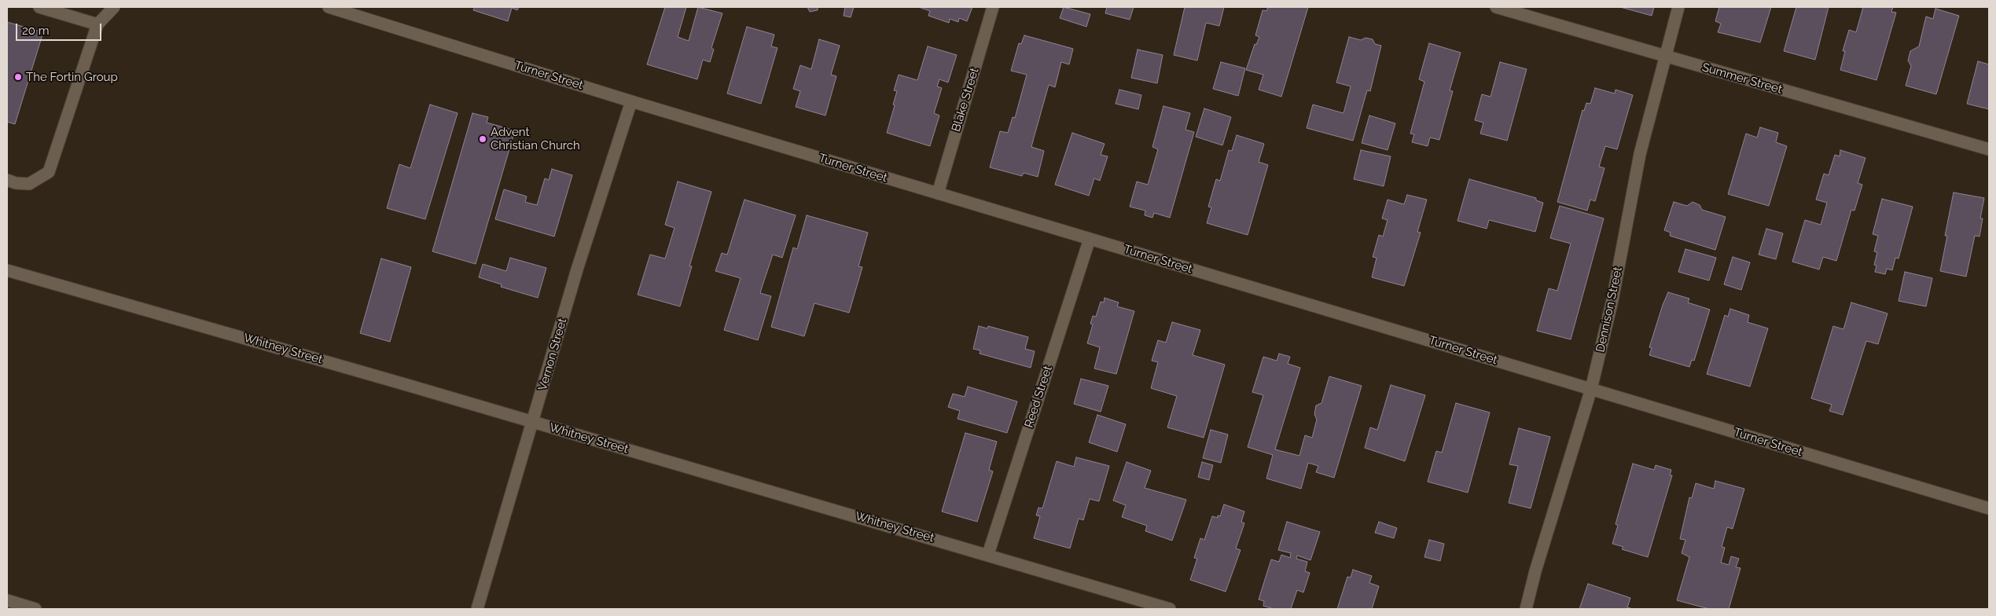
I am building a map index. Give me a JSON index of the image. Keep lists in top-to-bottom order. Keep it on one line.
{"streets":{"street":["Turner Street","Summer Street","Blake Street","Dennison Street","Whitney Street","Vernon Street","Reed Street"]},"crossings":[["Turner Street","Blake Street"],["Turner Street","Dennison Street"],["Turner Street","Vernon Street"],["Turner Street","Reed Street"],["Summer Street","Dennison Street"],["Whitney Street","Vernon Street"],["Whitney Street","Reed Street"]],"places":["The Fortin Group","Advent Christian Church"],"scale_bar":"20 m"}
